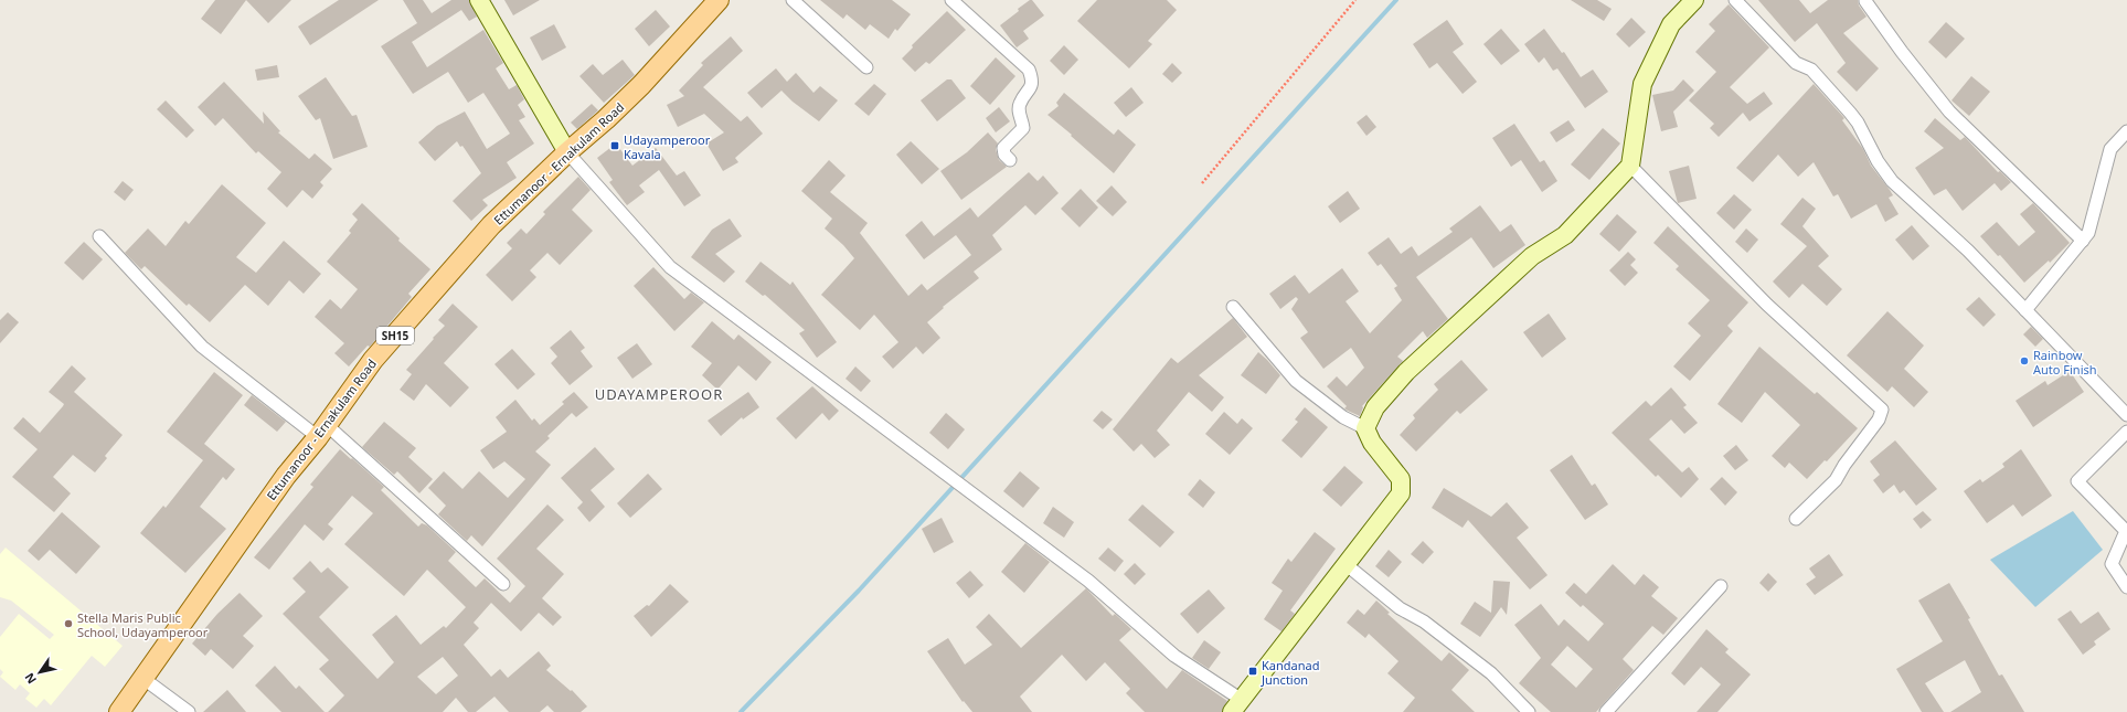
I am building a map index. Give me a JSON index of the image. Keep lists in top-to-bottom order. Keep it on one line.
{"streets":{"main road":["Ettumanoor - Ernakulam Road","SH15"]},"districts":["UDAYAMPEROOR"],"places":{"transit":["Udayamperoor Kavala","Kandanad Junction"],"other":["Rainbow Auto Finish","Stella Maris Public School, Udayamperoor"]},"north":"bottom left"}
